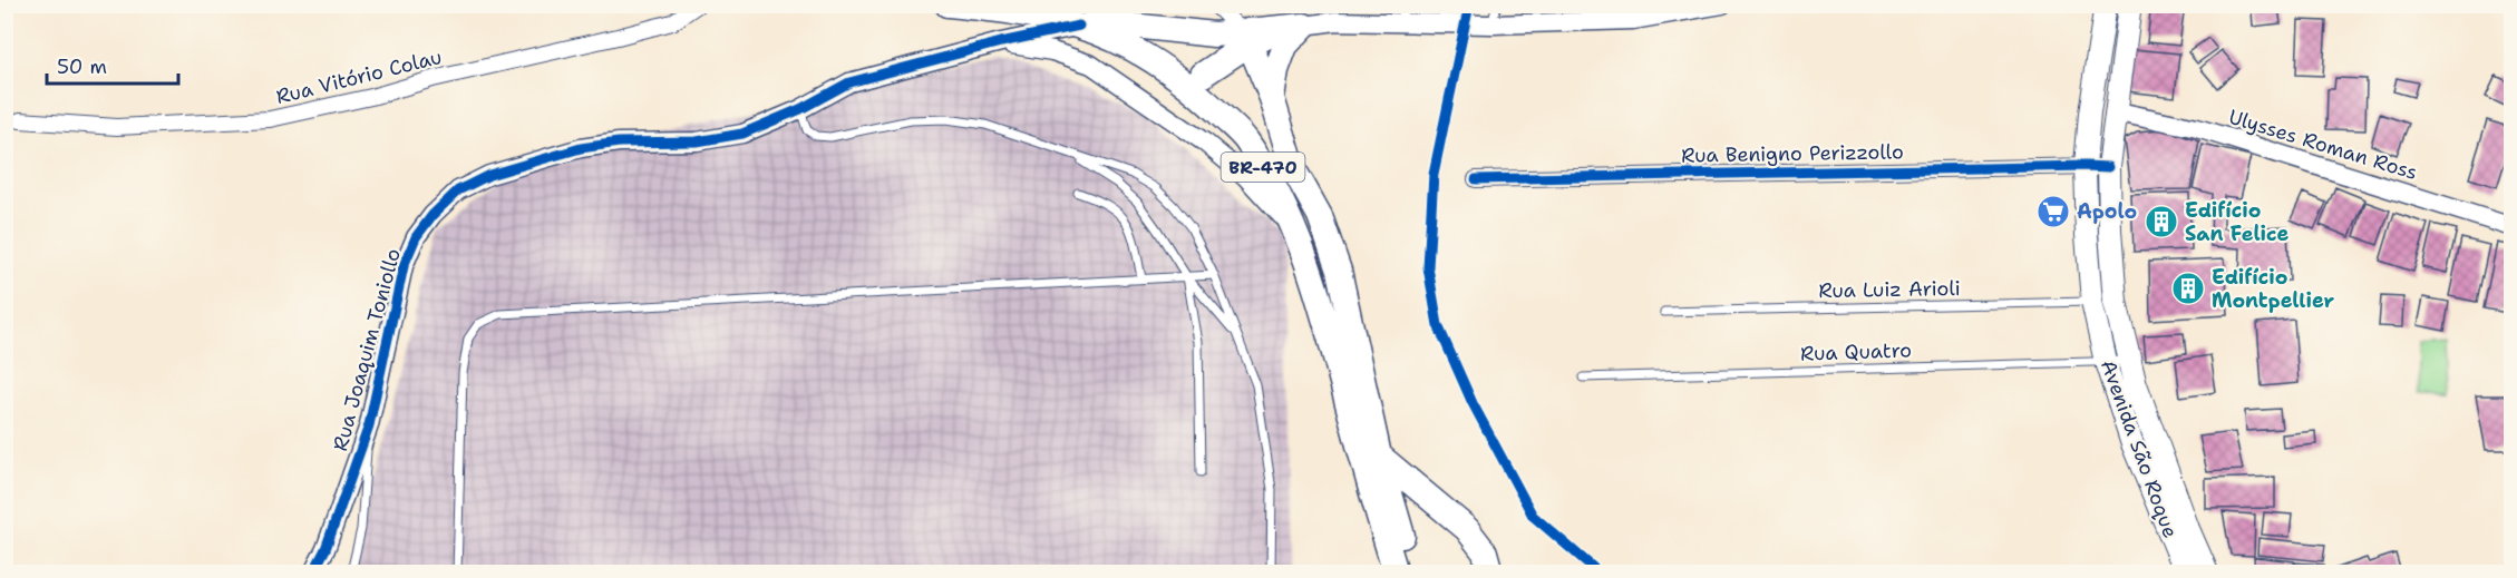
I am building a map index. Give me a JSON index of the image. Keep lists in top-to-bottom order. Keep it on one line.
{"streets":{"highway":["BR-470"],"main road":["Avenida São Roque"],"street":["Rua Vitório Colau","Ulysses Roman Ross","Rua Benigno Perizzollo","Rua Joaquim Toniollo"],"lane":["Rua Luiz Arioli","Rua Quatro"]},"crossings":[["Ulysses Roman Ross","Avenida São Roque"],["Rua Benigno Perizzollo","Avenida São Roque"],["BR-470","Rua Joaquim Toniollo"],["Rua Luiz Arioli","Avenida São Roque"],["Rua Quatro","Avenida São Roque"]],"places":{"supermarket":["Apolo"],"building":["Edifício San Felice","Edifício Montpellier"]},"scale_bar":"50 m"}
